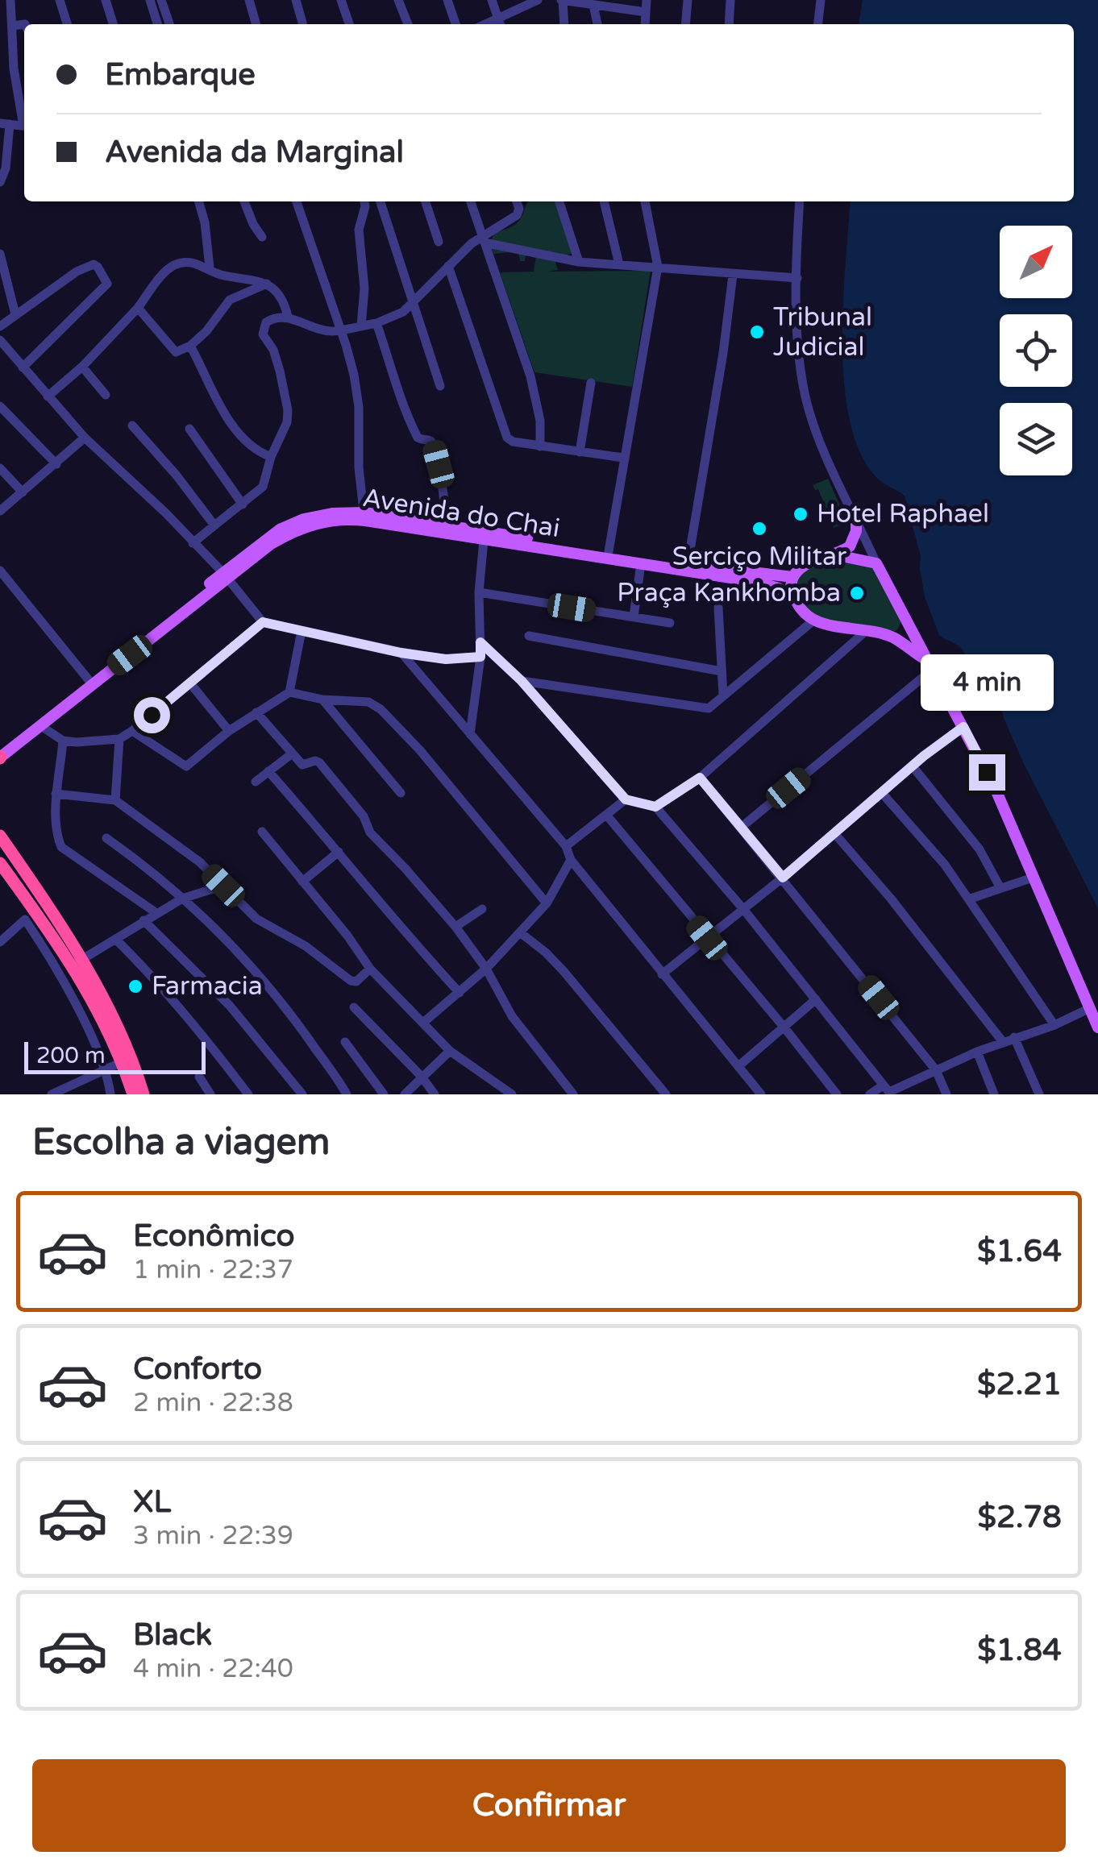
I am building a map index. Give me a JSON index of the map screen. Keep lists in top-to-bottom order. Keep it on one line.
{"streets":{"main road":["Avenida do Chai"]},"places":["Tribunal Judicial","Hotel Raphael","Serciço Militar","Praça Kankhomba","Farmacia"],"scale_bar":"200 m","north":"top right","page":{"banner":["Embarque","Avenida da Marginal"],"bubble":"4 min","scale":"200 m","heading":"Escolha a viagem","list":[{"name":"Econômico","note":"1 min · 22:37","value":"$1.64"},{"name":"Conforto","note":"2 min · 22:38","value":"$2.21"},{"name":"XL","note":"3 min · 22:39","value":"$2.78"},{"name":"Black","note":"4 min · 22:40","value":"$1.84"}],"buttons":"Confirmar"}}
